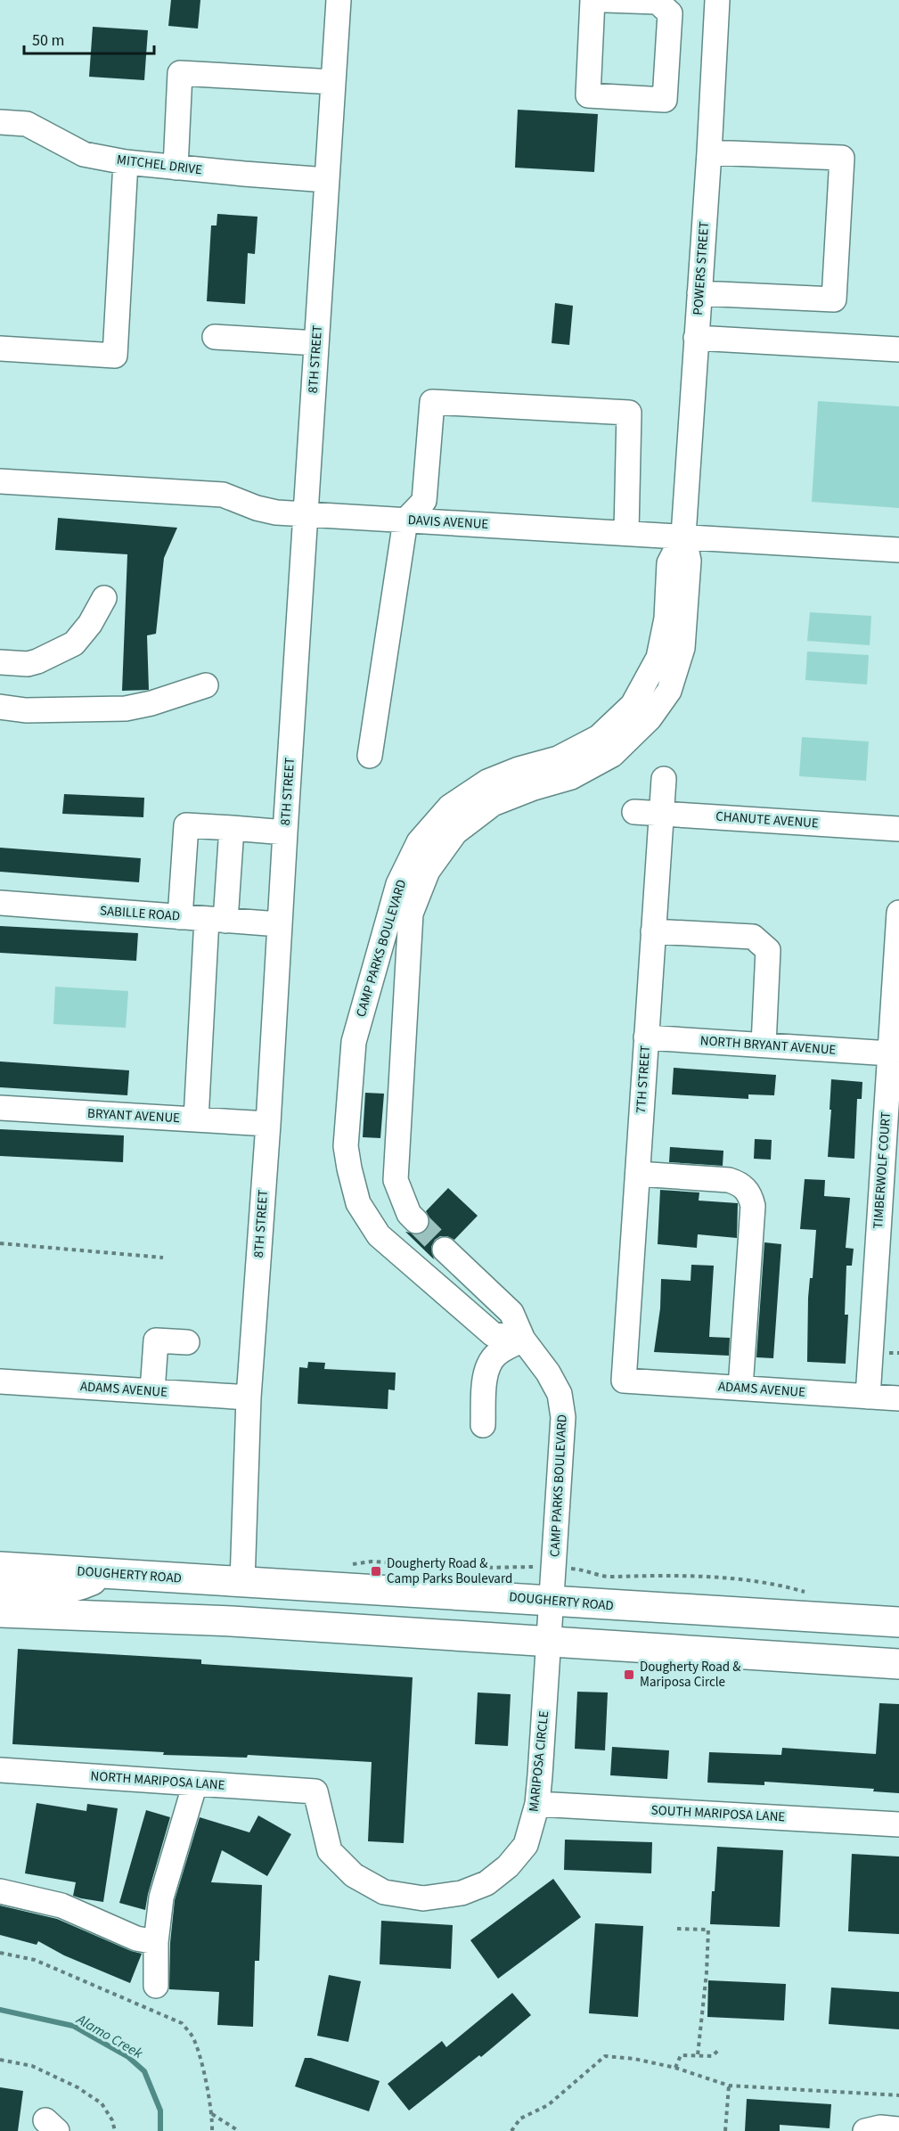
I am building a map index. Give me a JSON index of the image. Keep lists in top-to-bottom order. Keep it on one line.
{"streets":{"main road":["DOUGHERTY ROAD"],"street":["MITCHEL DRIVE","POWERS STREET","8TH STREET","DAVIS AVENUE","CHANUTE AVENUE","SABILLE ROAD","CAMP PARKS BOULEVARD","NORTH BRYANT AVENUE","7TH STREET","BRYANT AVENUE","TIMBERWOLF COURT","ADAMS AVENUE","MARIPOSA CIRCLE","NORTH MARIPOSA LANE","SOUTH MARIPOSA LANE"]},"crossings":[["MITCHEL DRIVE","8TH STREET"],["POWERS STREET","DAVIS AVENUE"],["POWERS STREET","CAMP PARKS BOULEVARD"],["8TH STREET","DAVIS AVENUE"],["8TH STREET","SABILLE ROAD"],["8TH STREET","BRYANT AVENUE"],["8TH STREET","ADAMS AVENUE"],["8TH STREET","DOUGHERTY ROAD"],["DAVIS AVENUE","CAMP PARKS BOULEVARD"],["CHANUTE AVENUE","7TH STREET"],["CAMP PARKS BOULEVARD","DOUGHERTY ROAD"],["CAMP PARKS BOULEVARD","MARIPOSA CIRCLE"],["NORTH BRYANT AVENUE","7TH STREET"],["NORTH BRYANT AVENUE","TIMBERWOLF COURT"],["7TH STREET","ADAMS AVENUE"],["TIMBERWOLF COURT","ADAMS AVENUE"],["MARIPOSA CIRCLE","NORTH MARIPOSA LANE"],["MARIPOSA CIRCLE","SOUTH MARIPOSA LANE"]],"water":["Alamo Creek"],"places":{"transit":["Dougherty Road & Camp Parks Boulevard","Dougherty Road & Mariposa Circle"]},"scale_bar":"50 m"}
